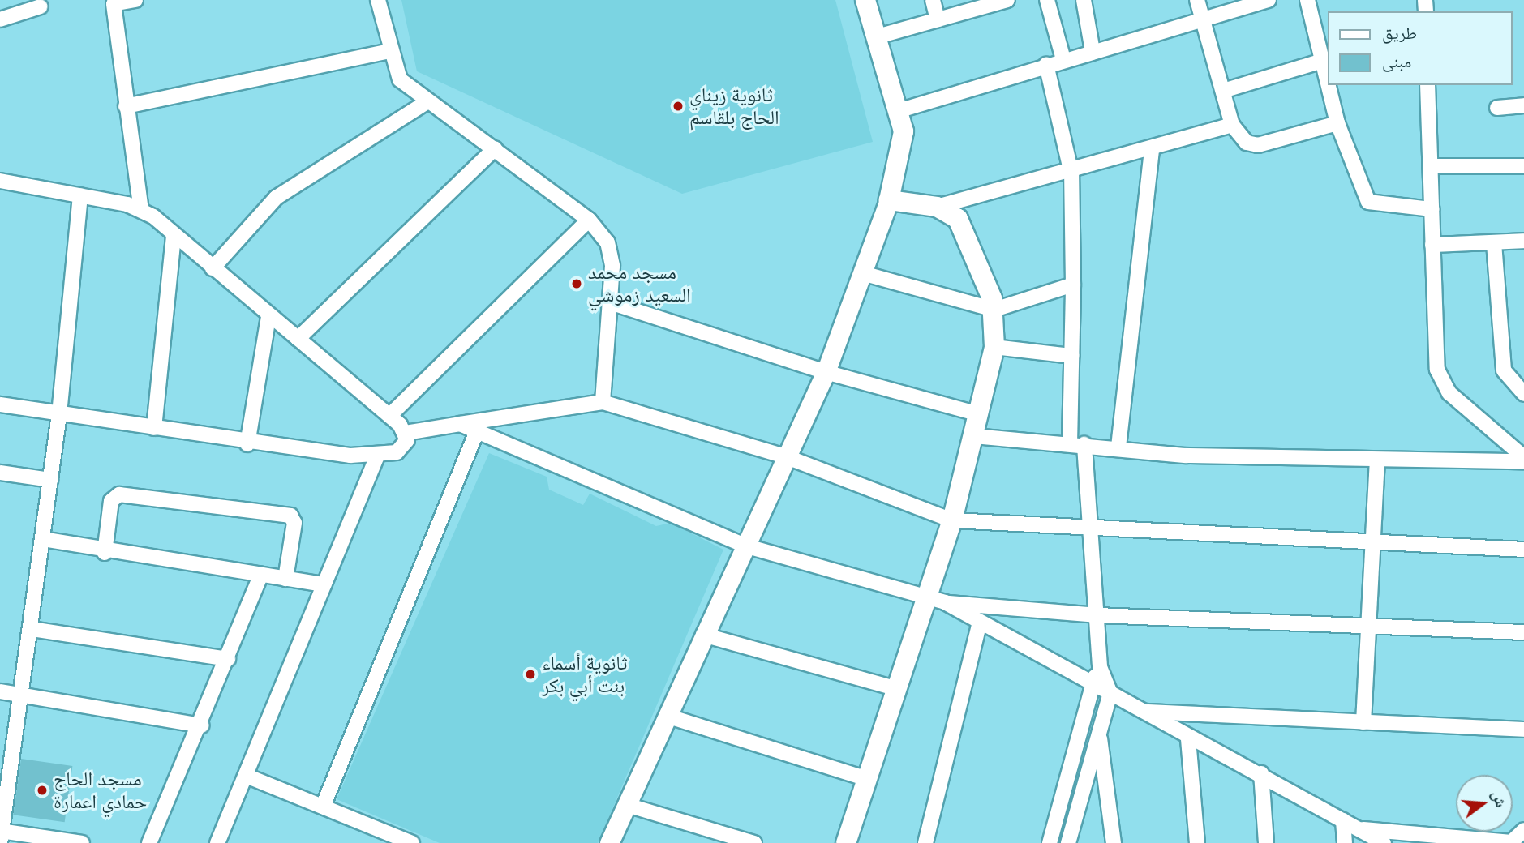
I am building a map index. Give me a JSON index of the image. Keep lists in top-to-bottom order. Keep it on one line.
{"places":["ثانوية زيناي الحاج بلقاسم","مسجد محمد السعيد زموشي","ثانوية أسماء بنت أبي بكر","مسجد الحاج حمادي اعمارة"],"legend":["طريق","مبنى"],"north":"right"}
